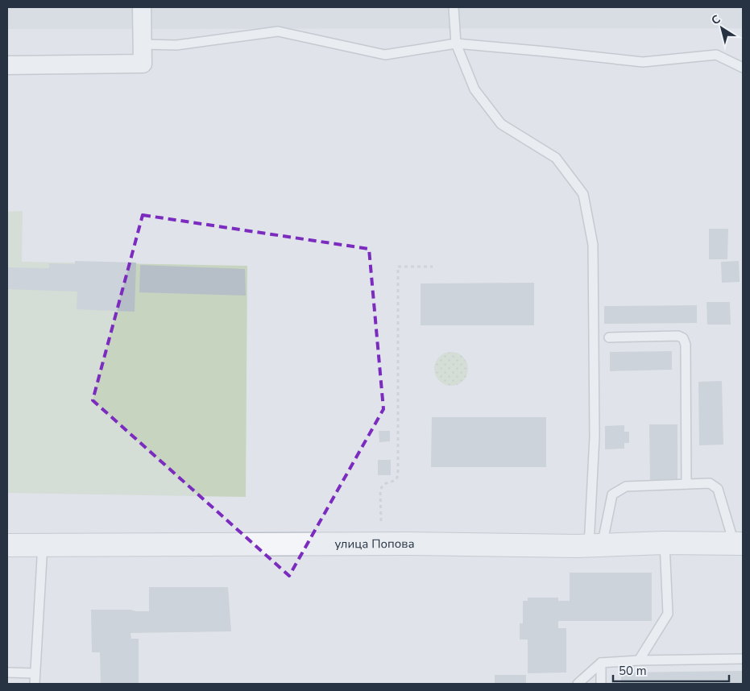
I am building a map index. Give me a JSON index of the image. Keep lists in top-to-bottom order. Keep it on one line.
{"streets":{"street":["улица Попова"]},"scale_bar":"50 m","north":"top left"}
